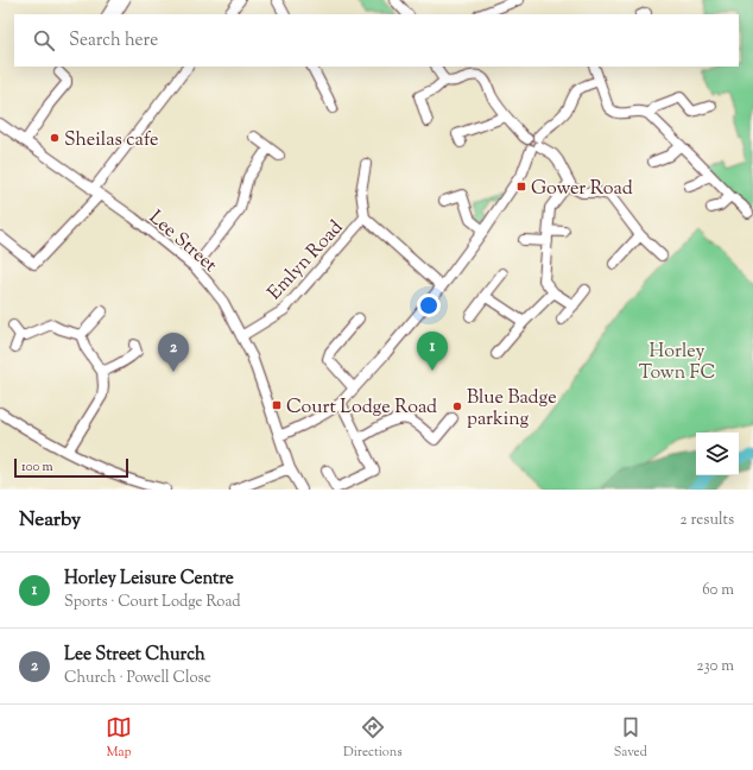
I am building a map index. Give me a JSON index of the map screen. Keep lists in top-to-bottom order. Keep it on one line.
{"streets":{"street":["Lee Street","Emlyn Road"]},"crossings":[["Lee Street","Emlyn Road"]],"parks":["Horley Town FC"],"places":{"other":["Sheilas cafe","Blue Badge parking"],"transit":["Gower Road","Court Lodge Road"]},"scale_bar":"100 m","page":{"search":"Search here","pins":["1","2"],"scale":"100 m","heading":["Nearby","2 results"],"list":[{"mark":"1","name":"Horley Leisure Centre","note":"Sports · Court Lodge Road","value":"60 m"},{"mark":"2","name":"Lee Street Church","note":"Church · Powell Close","value":"230 m"}],"nav":["Map","Directions","Saved"]}}
